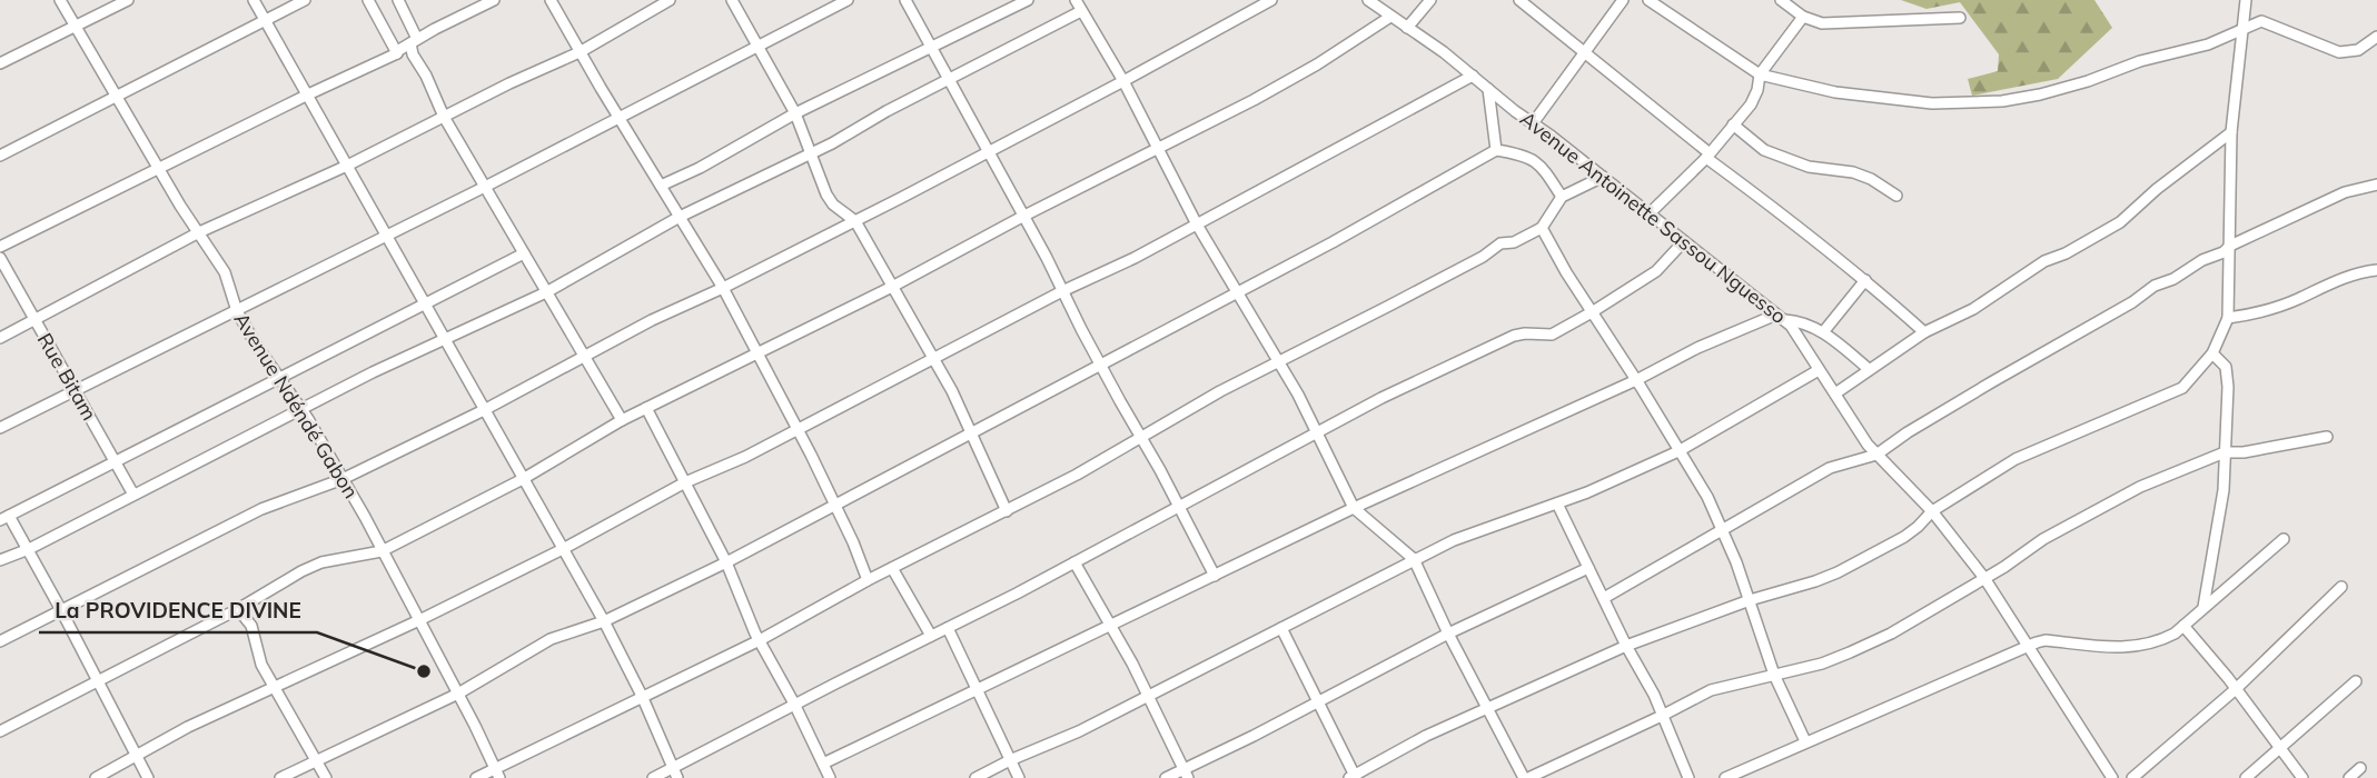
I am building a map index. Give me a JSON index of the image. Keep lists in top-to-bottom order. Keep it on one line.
{"streets":{"street":["Avenue Antoinette Sassou Nguesso","Rue Bitam","Avenue Ndéndé Gabon"]},"places":["La PROVIDENCE DIVINE"]}
